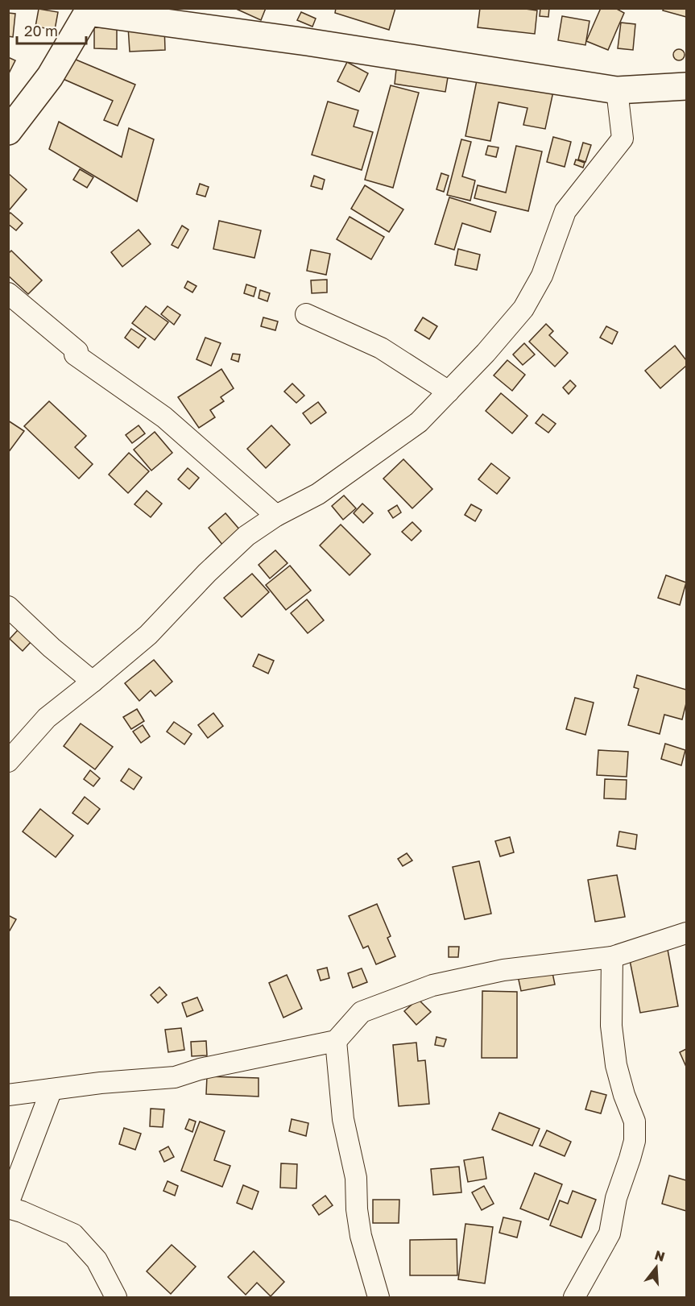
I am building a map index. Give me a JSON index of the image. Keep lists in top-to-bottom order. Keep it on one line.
{"scale_bar":"20 m","north":"top"}
